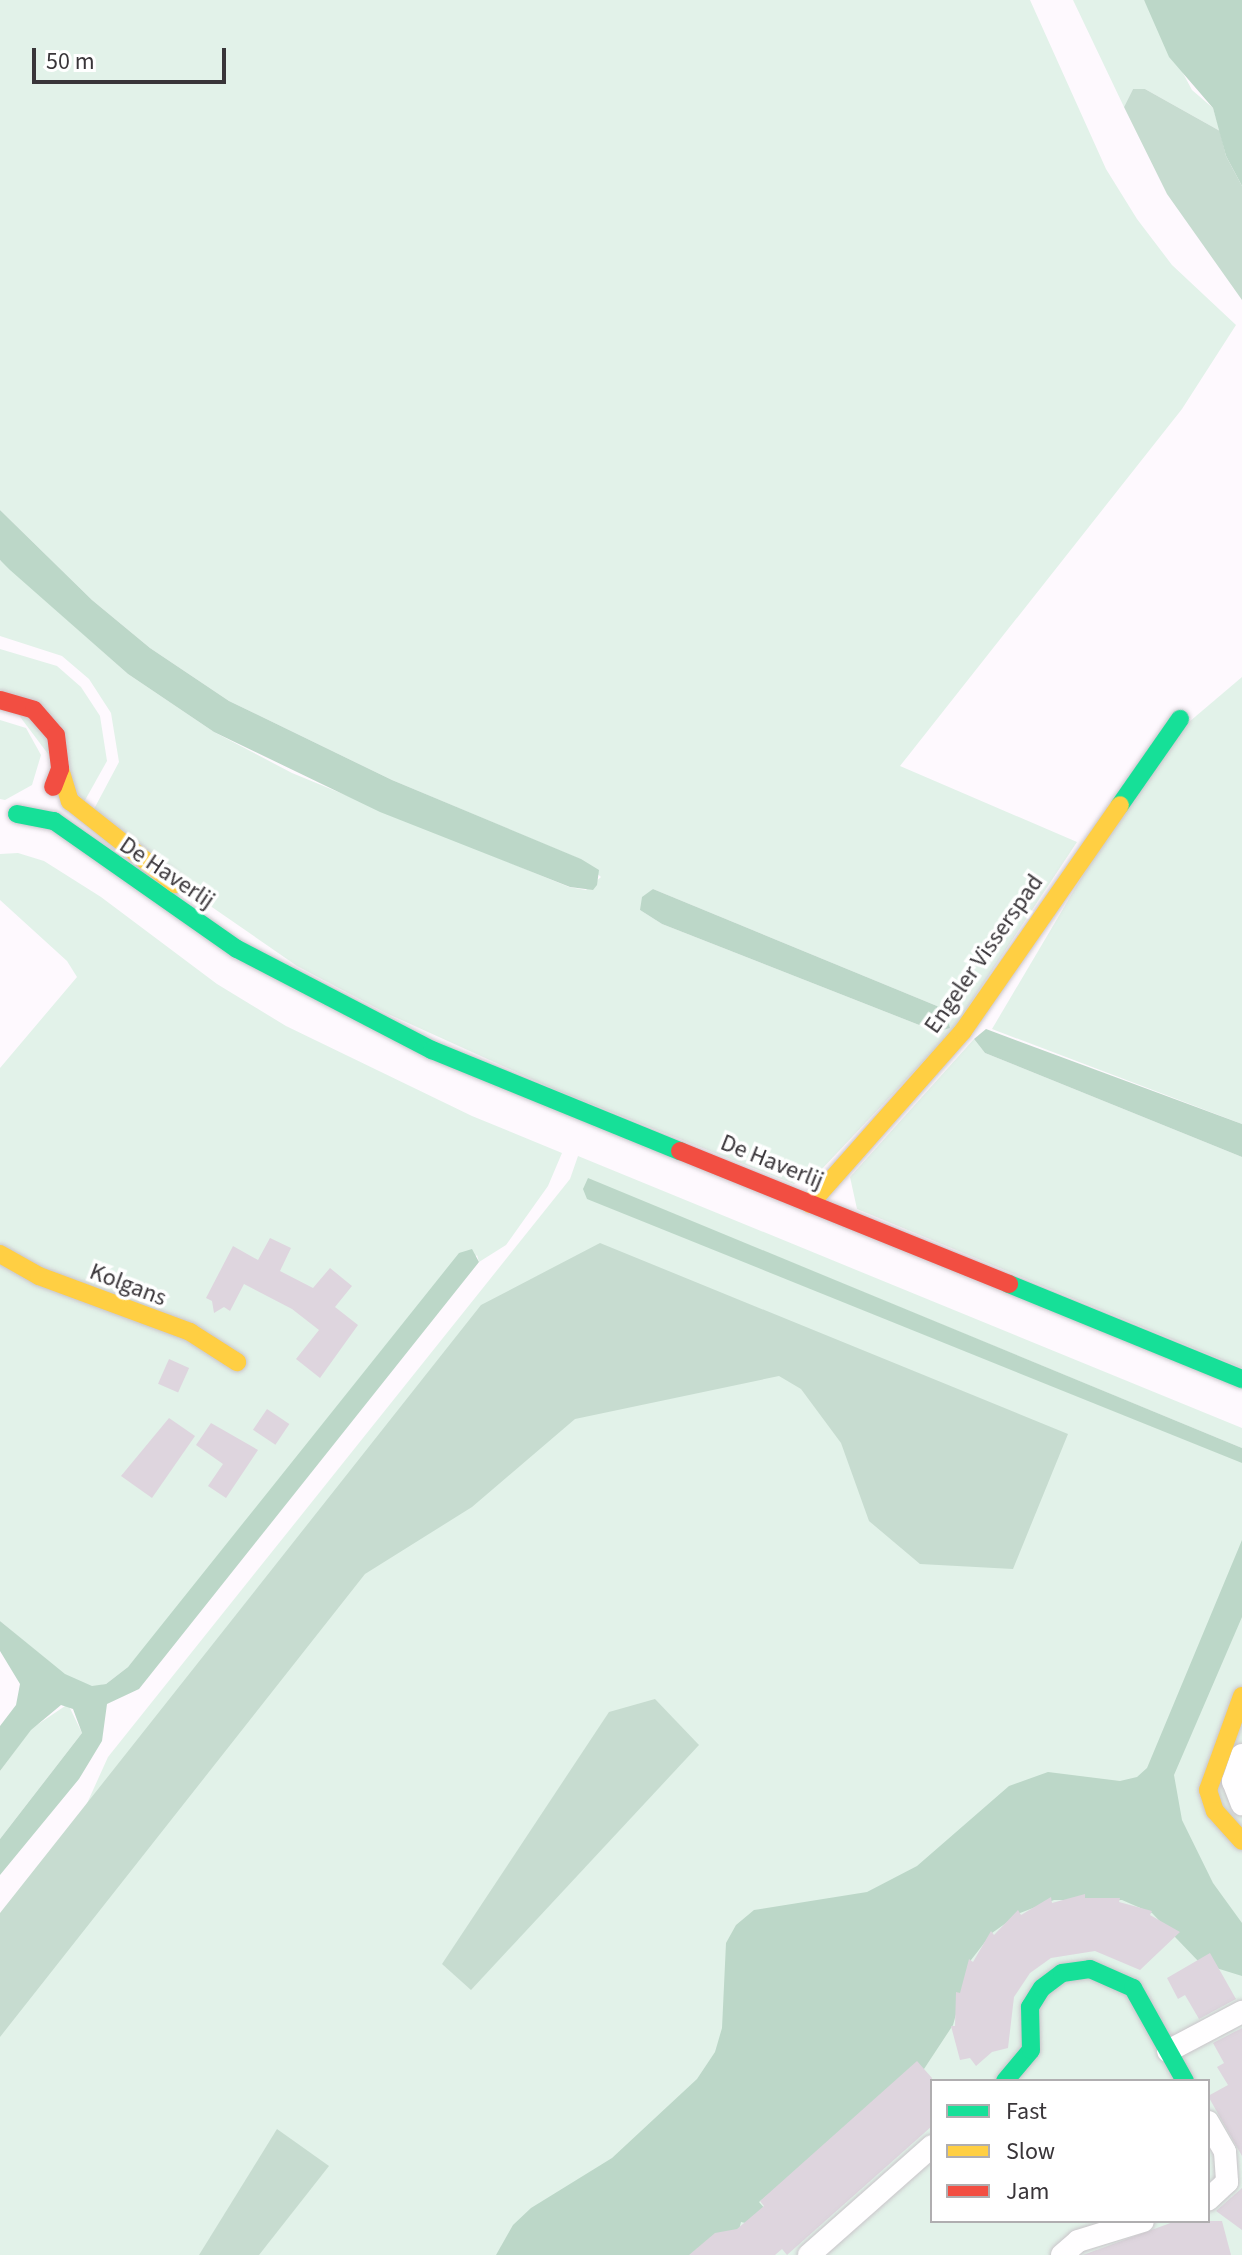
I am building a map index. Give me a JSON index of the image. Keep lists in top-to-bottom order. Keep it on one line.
{"streets":{"street":["De Haverlij","Engeler Visserspad","Kolgans"]},"crossings":[["De Haverlij","Engeler Visserspad"]],"legend":["Fast","Slow","Jam"],"scale_bar":"50 m"}
